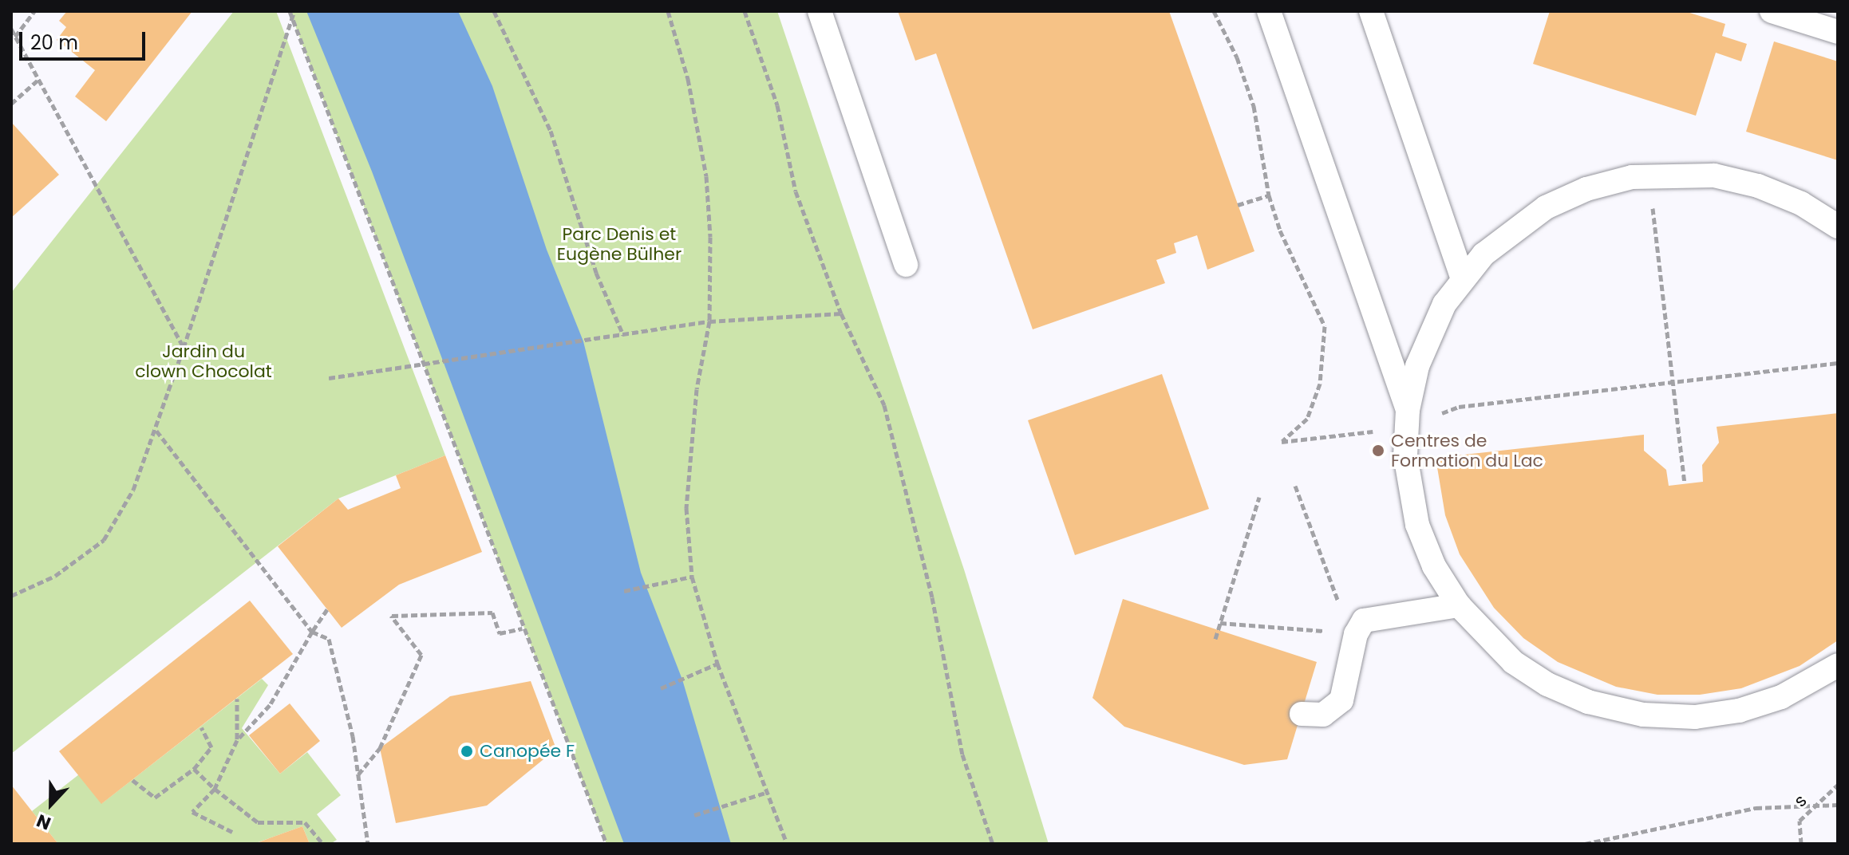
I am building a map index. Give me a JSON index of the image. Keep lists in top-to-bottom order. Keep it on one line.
{"streets":{"path":["s"]},"parks":["Parc Denis et Eugène Bülher","Jardin du clown Chocolat"],"places":["Centres de Formation du Lac","Canopée F"],"scale_bar":"20 m","north":"bottom"}
